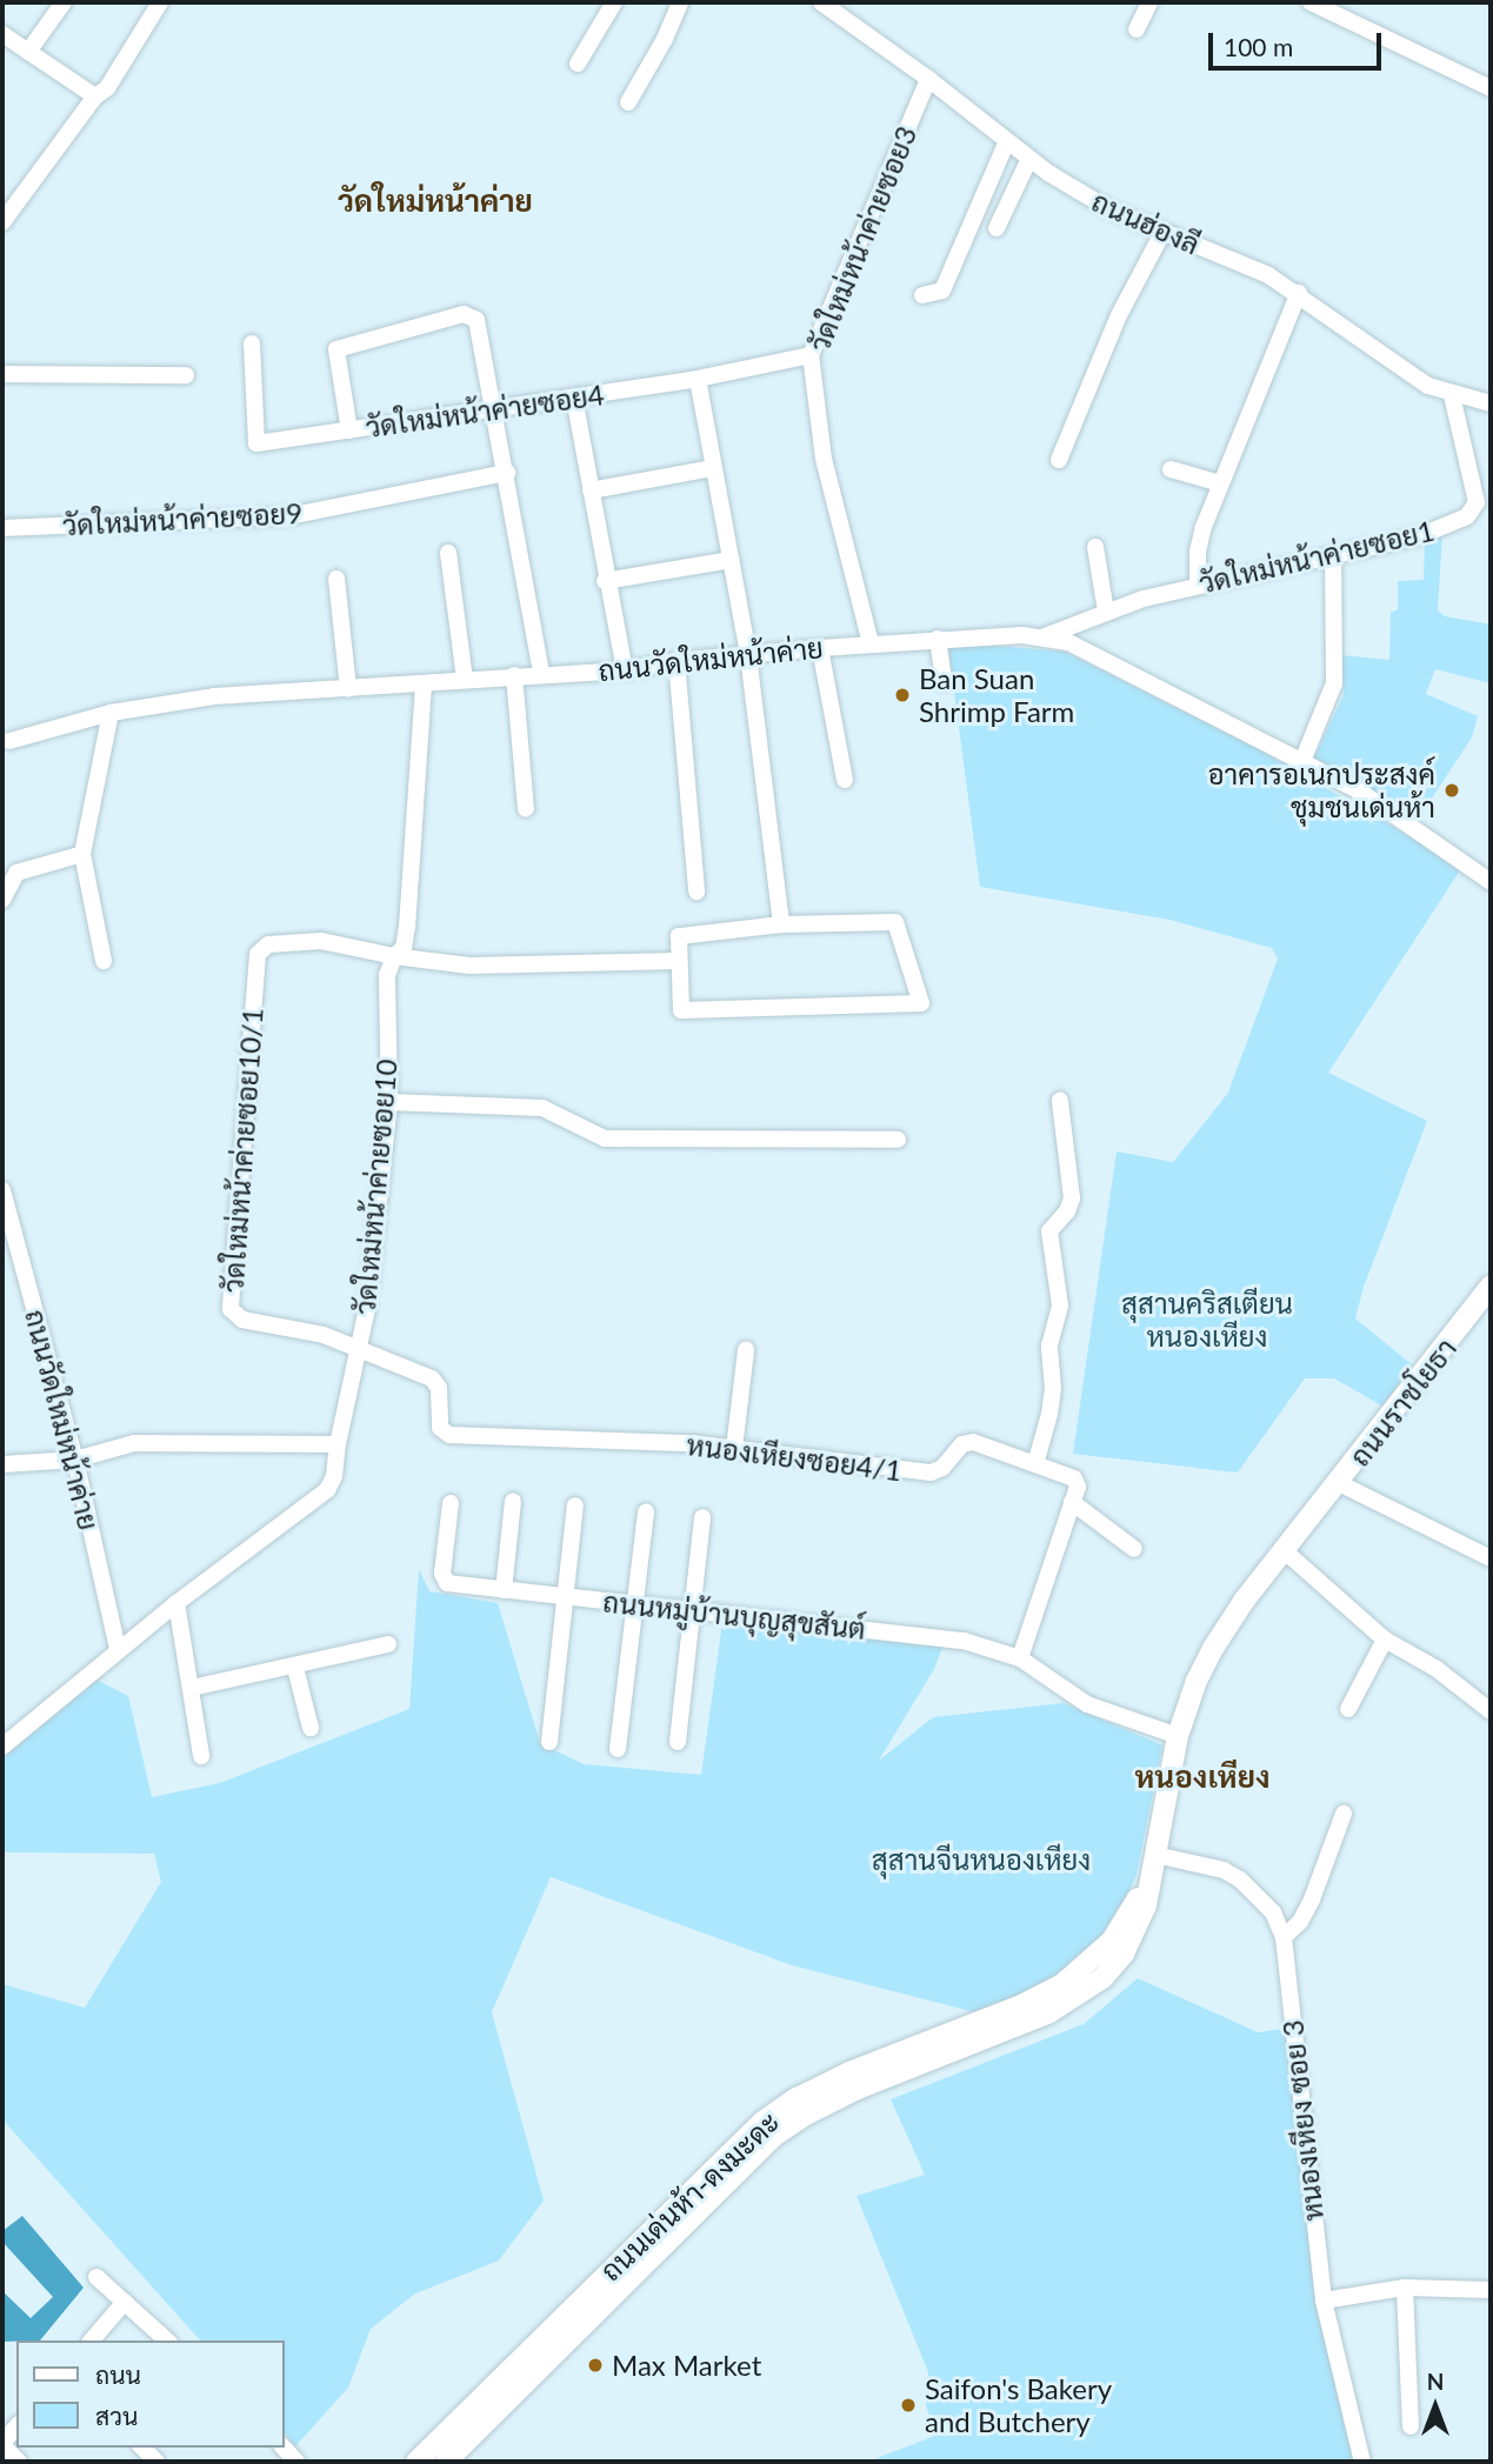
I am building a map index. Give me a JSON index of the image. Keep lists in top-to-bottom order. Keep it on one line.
{"streets":{"main road":["ถนนราชโยธา","ถนนเด่นห้า-ดงมะดะ"],"street":["ถนนฮ่องลี","วัดใหม่หน้าค่ายซอย3","วัดใหม่หน้าค่ายซอย4","วัดใหม่หน้าค่ายซอย9","วัดใหม่หน้าค่ายซอย1","ถนนวัดใหม่หน้าค่าย","วัดใหม่หน้าค่ายซอย10/1","วัดใหม่หน้าค่ายซอย10","หนองเหียงซอย4/1","ถนนหมู่บ้านบุญสุขสันต์","หนองเหียง ซอย 3"]},"crossings":[["ถนนฮ่องลี","วัดใหม่หน้าค่ายซอย3"],["ถนนฮ่องลี","วัดใหม่หน้าค่ายซอย1"],["วัดใหม่หน้าค่ายซอย3","วัดใหม่หน้าค่ายซอย4"],["วัดใหม่หน้าค่ายซอย3","ถนนวัดใหม่หน้าค่าย"],["วัดใหม่หน้าค่ายซอย1","ถนนวัดใหม่หน้าค่าย"],["ถนนวัดใหม่หน้าค่าย","วัดใหม่หน้าค่ายซอย10"],["วัดใหม่หน้าค่ายซอย10/1","วัดใหม่หน้าค่ายซอย10"],["วัดใหม่หน้าค่ายซอย10/1","หนองเหียงซอย4/1"],["วัดใหม่หน้าค่ายซอย10","หนองเหียงซอย4/1"],["ถนนราชโยธา","ถนนเด่นห้า-ดงมะดะ"],["ถนนหมู่บ้านบุญสุขสันต์","ถนนเด่นห้า-ดงมะดะ"],["หนองเหียง ซอย 3","ถนนเด่นห้า-ดงมะดะ"]],"districts":["วัดใหม่หน้าค่าย","หนองเหียง"],"parks":["สุสานคริสเตียน หนองเหียง","สุสานจีนหนองเหียง"],"places":["Ban Suan Shrimp Farm","อาคารอเนกประสงค์ ชุมชนเด่นห้า","Max Market","Saifon's Bakery and Butchery"],"legend":["ถนน","สวน"],"scale_bar":"100 m","north":"top"}
